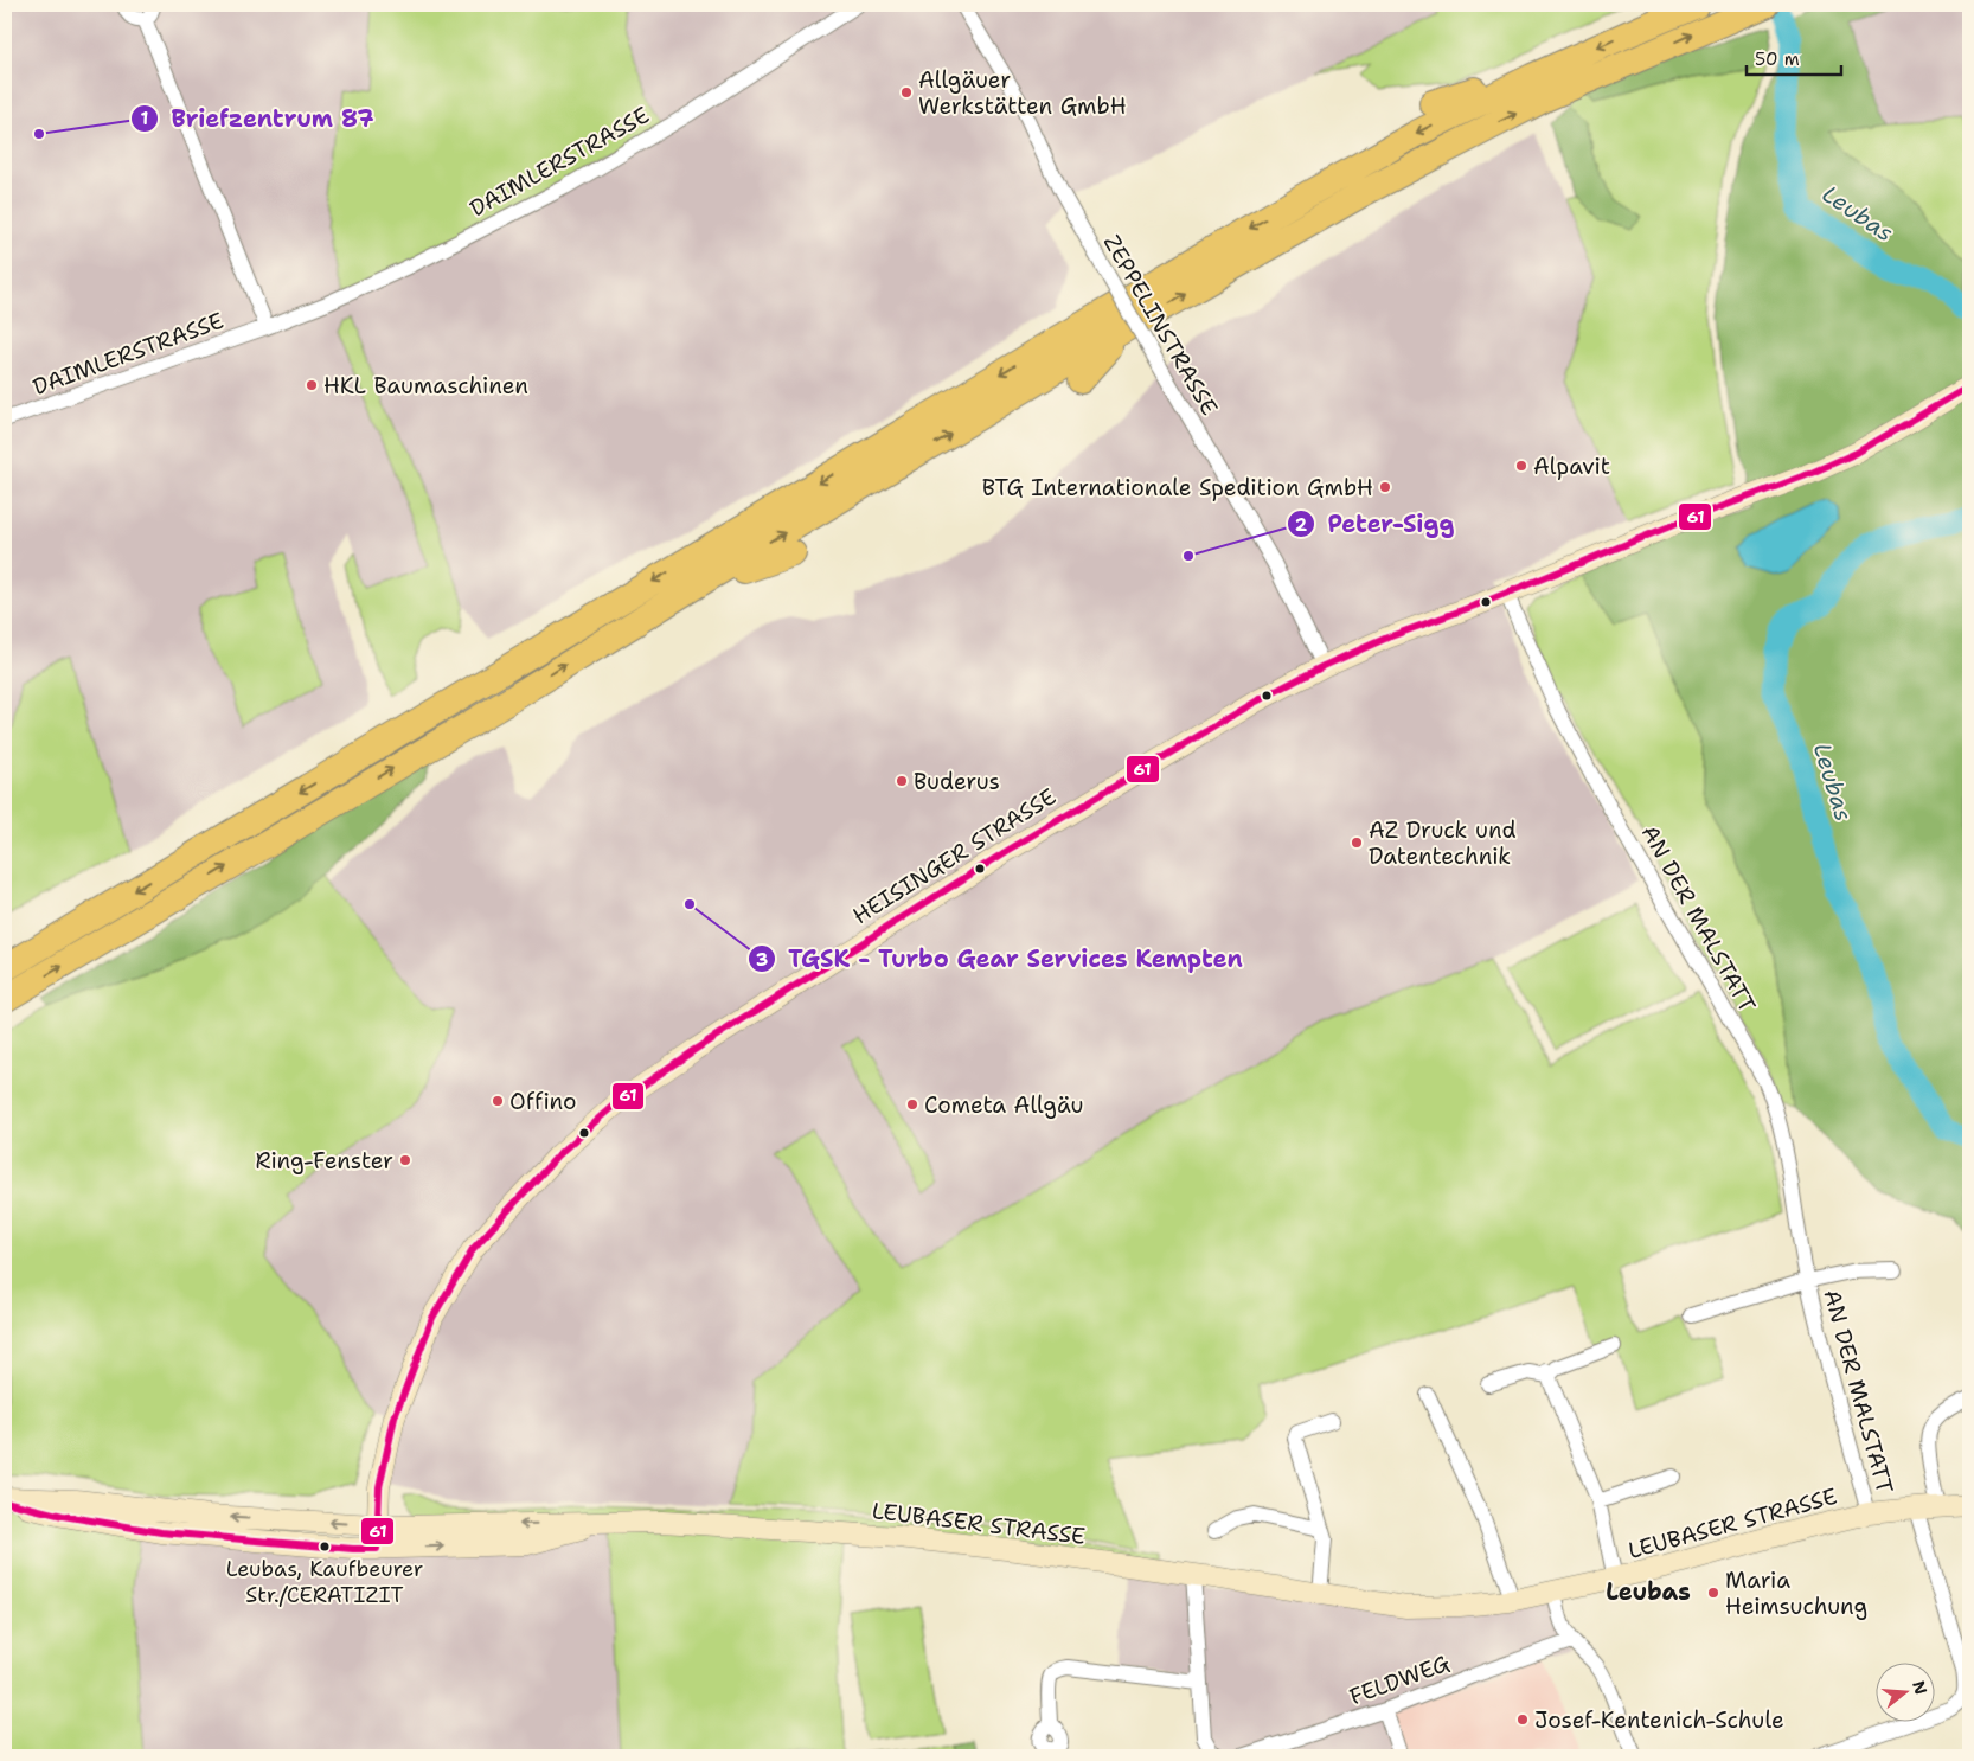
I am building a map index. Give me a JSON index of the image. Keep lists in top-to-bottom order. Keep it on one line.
{"streets":{"main road":["HEISINGER STRASSE","LEUBASER STRASSE"],"street":["DAIMLERSTRASSE","ZEPPELINSTRASSE","AN DER MALSTATT","FELDWEG"]},"crossings":[["ZEPPELINSTRASSE","HEISINGER STRASSE"],["HEISINGER STRASSE","AN DER MALSTATT"],["HEISINGER STRASSE","LEUBASER STRASSE"],["AN DER MALSTATT","LEUBASER STRASSE"]],"districts":["Leubas"],"water":["Leubas"],"places":["Allgäuer Werkstätten GmbH","Briefzentrum 87","HKL Baumaschinen","Alpavit","BTG Internationale Spedition GmbH","Peter-Sigg","Buderus","AZ Druck und Datentechnik","TGSK - Turbo Gear Services Kempten","Offino","Cometa Allgäu","Ring-Fenster","Leubas, Kaufbeurer Str./CERATIZIT","Maria Heimsuchung","Josef-Kentenich-Schule"],"lines":["transit line 61"],"scale_bar":"50 m","north":"right"}
